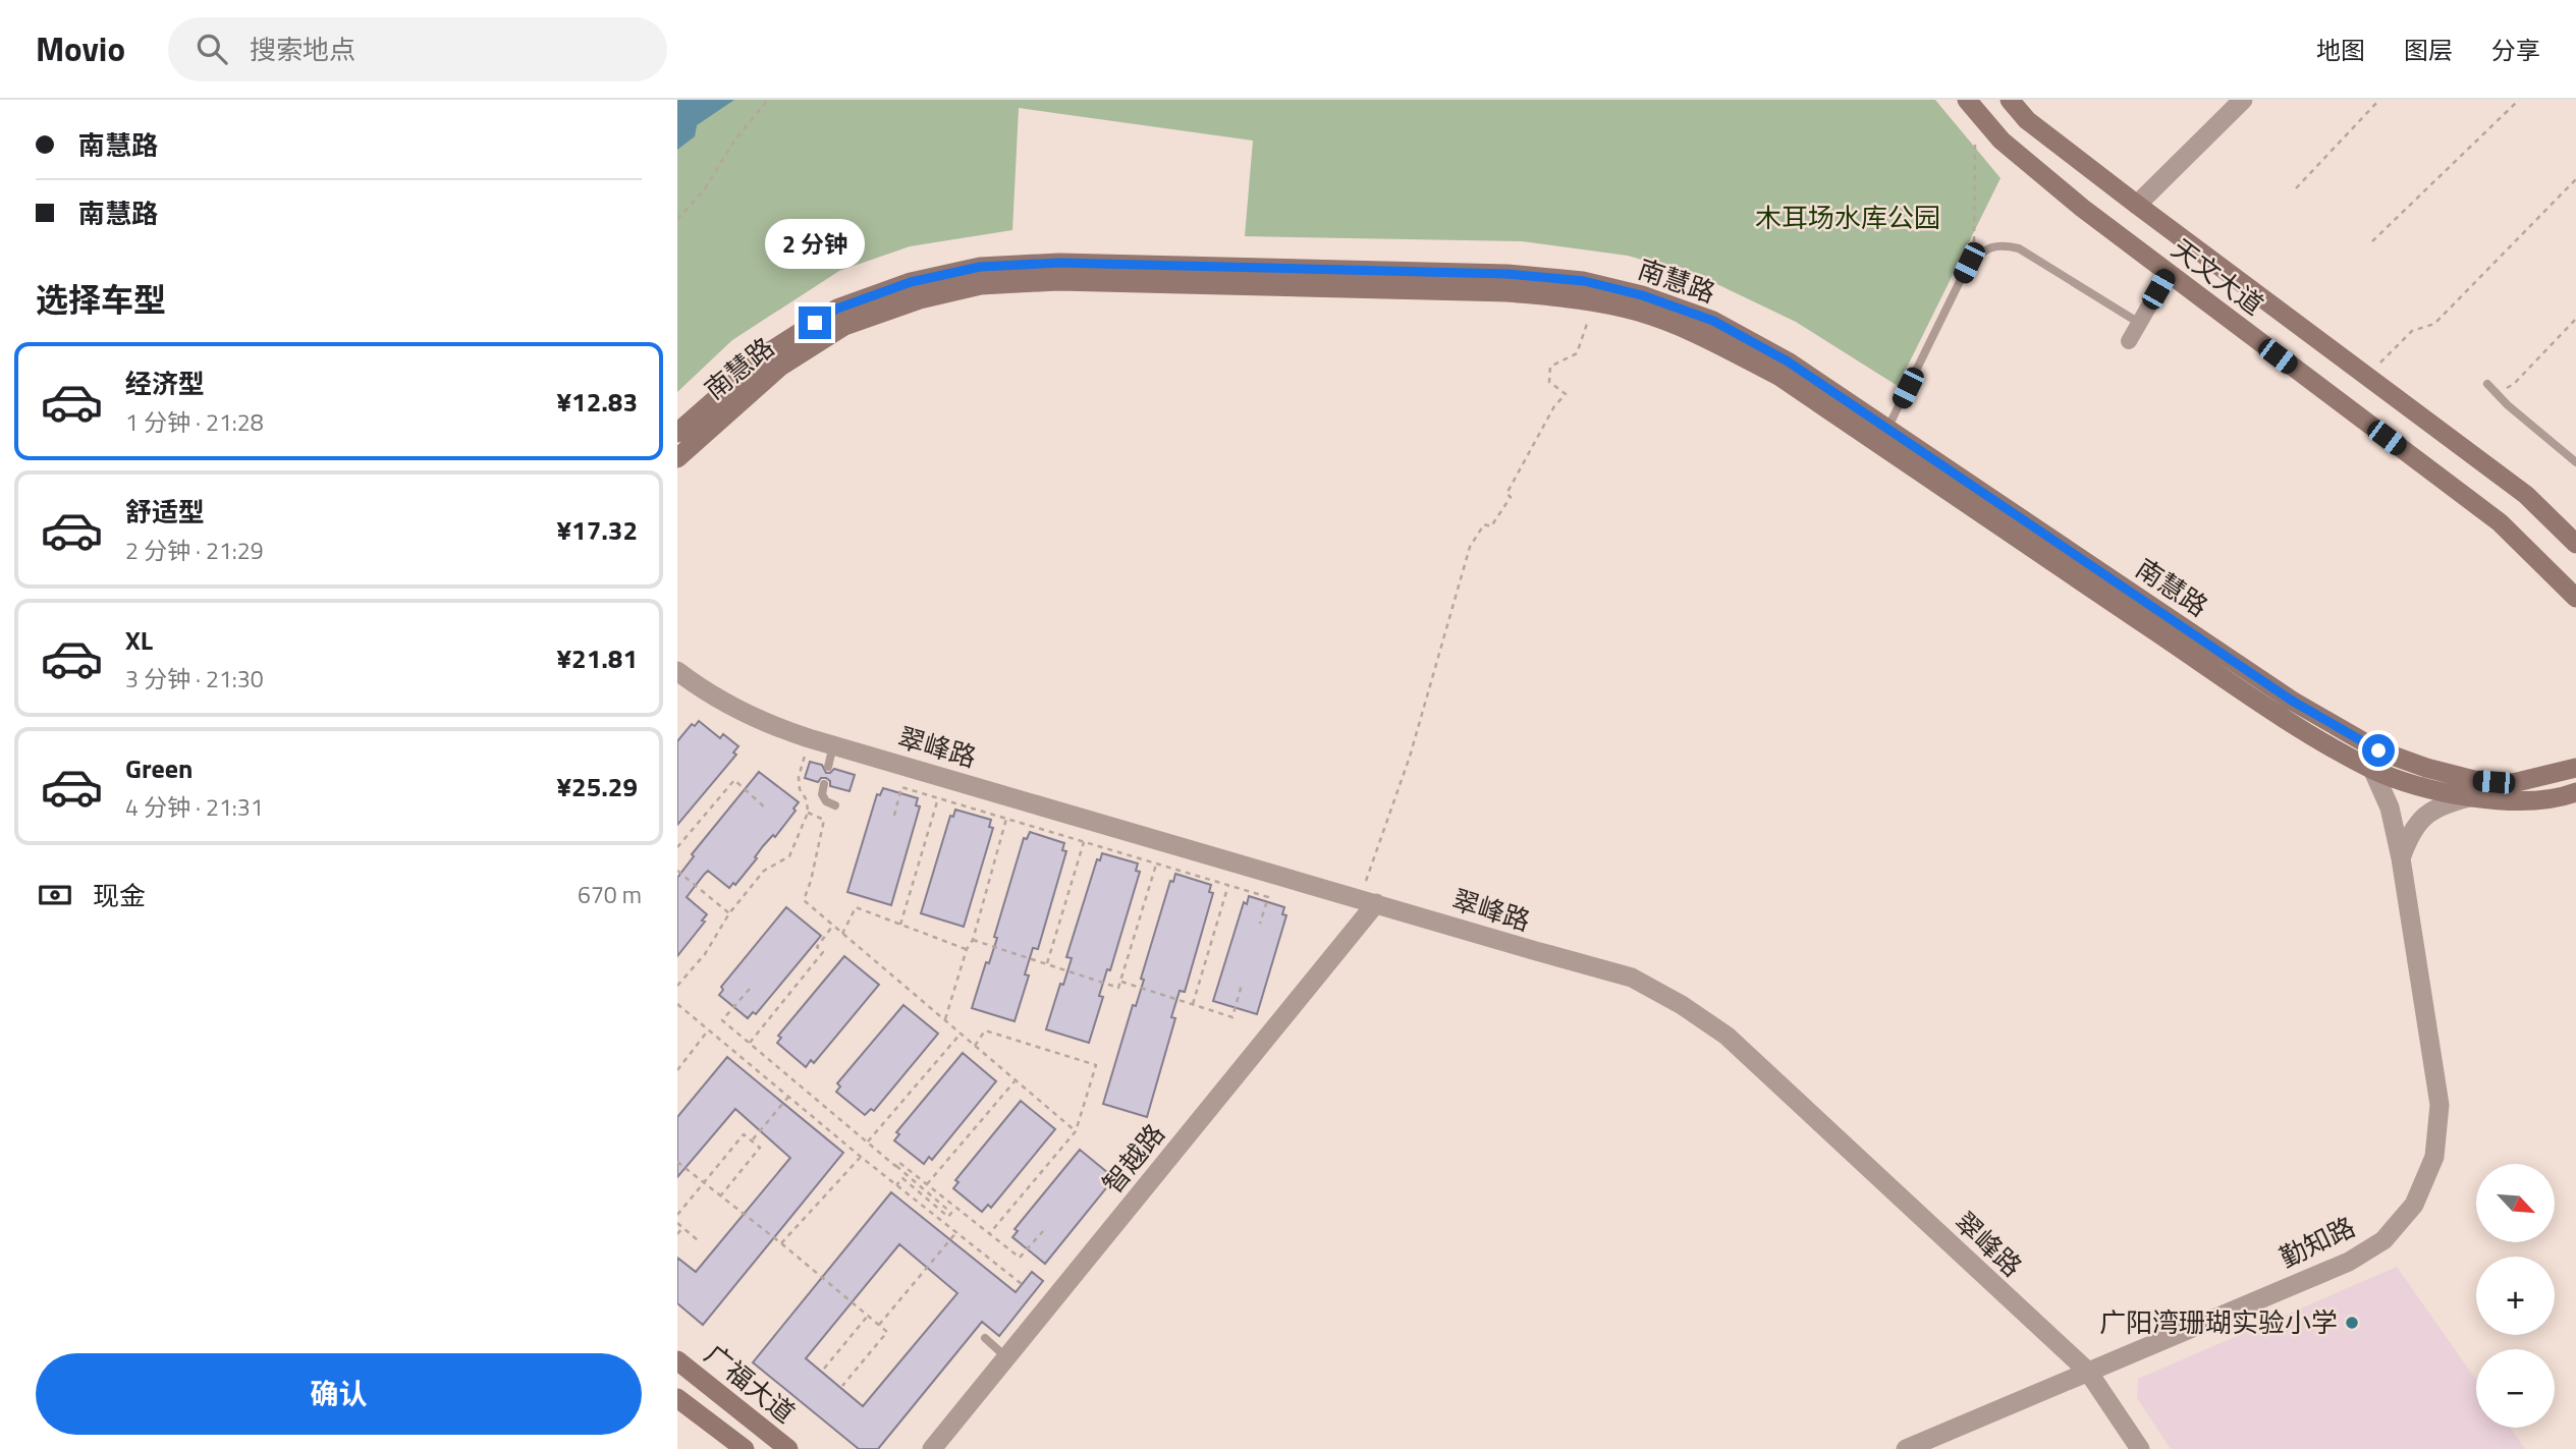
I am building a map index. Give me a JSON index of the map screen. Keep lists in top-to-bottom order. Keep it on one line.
{"streets":{"main road":["天文大道","南慧路","广福大道"],"street":["翠峰路","智越路","勤知路"]},"crossings":[["南慧路","勤知路"],["翠峰路","智越路"],["翠峰路","勤知路"]],"parks":["木耳场水库公园"],"places":["广阳湾珊瑚实验小学"],"north":"bottom right","page":{"header":"Movio","search":"搜索地点","nav":["地图","图层","分享"],"banner":["南慧路","南慧路"],"bubble":"2 分钟","heading":"选择车型","list":[{"name":"经济型","note":"1 分钟 · 21:28","value":"¥12.83"},{"name":"舒适型","note":"2 分钟 · 21:29","value":"¥17.32"},{"name":"XL","note":"3 分钟 · 21:30","value":"¥21.81"},{"name":"Green","note":"4 分钟 · 21:31","value":"¥25.29"}],"pay":["现金","670 m"],"map_buttons":["+","−"],"buttons":"确认"}}
